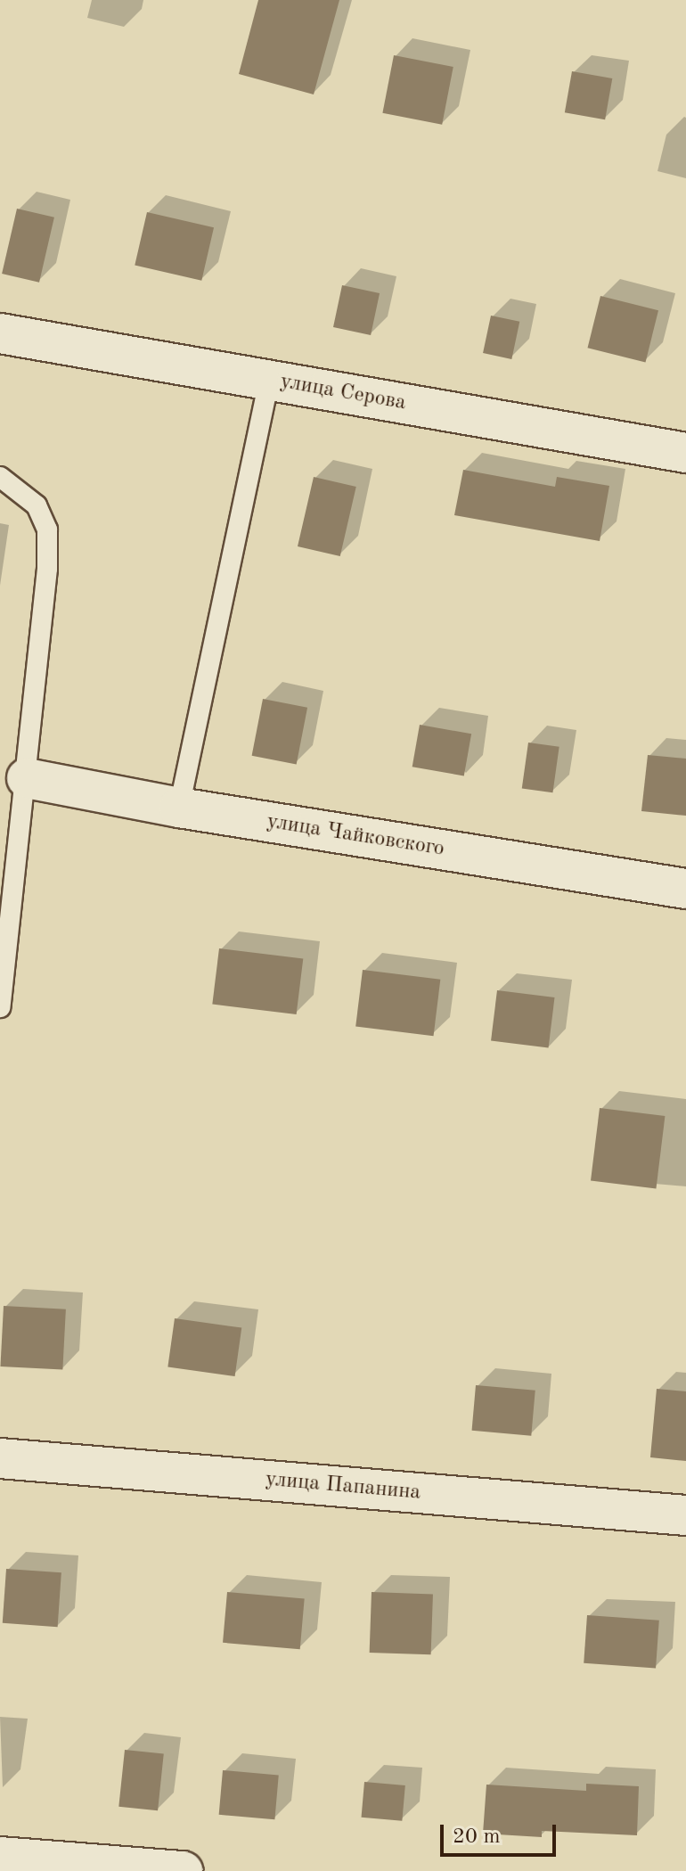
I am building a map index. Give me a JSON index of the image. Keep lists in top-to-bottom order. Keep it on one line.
{"streets":{"street":["улица Серова","улица Чайковского","улица Папанина"]},"scale_bar":"20 m"}
